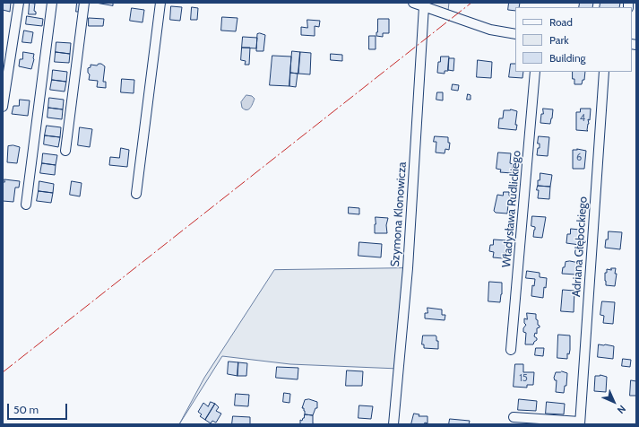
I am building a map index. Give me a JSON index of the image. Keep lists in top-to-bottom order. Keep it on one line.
{"streets":{"street":["Władysława Rudlickiego","Szymona Klonowicza","Adriana Głębockiego"]},"house_numbers":["4","6","15"],"legend":["Road","Park","Building"],"scale_bar":"50 m","north":"bottom right"}
